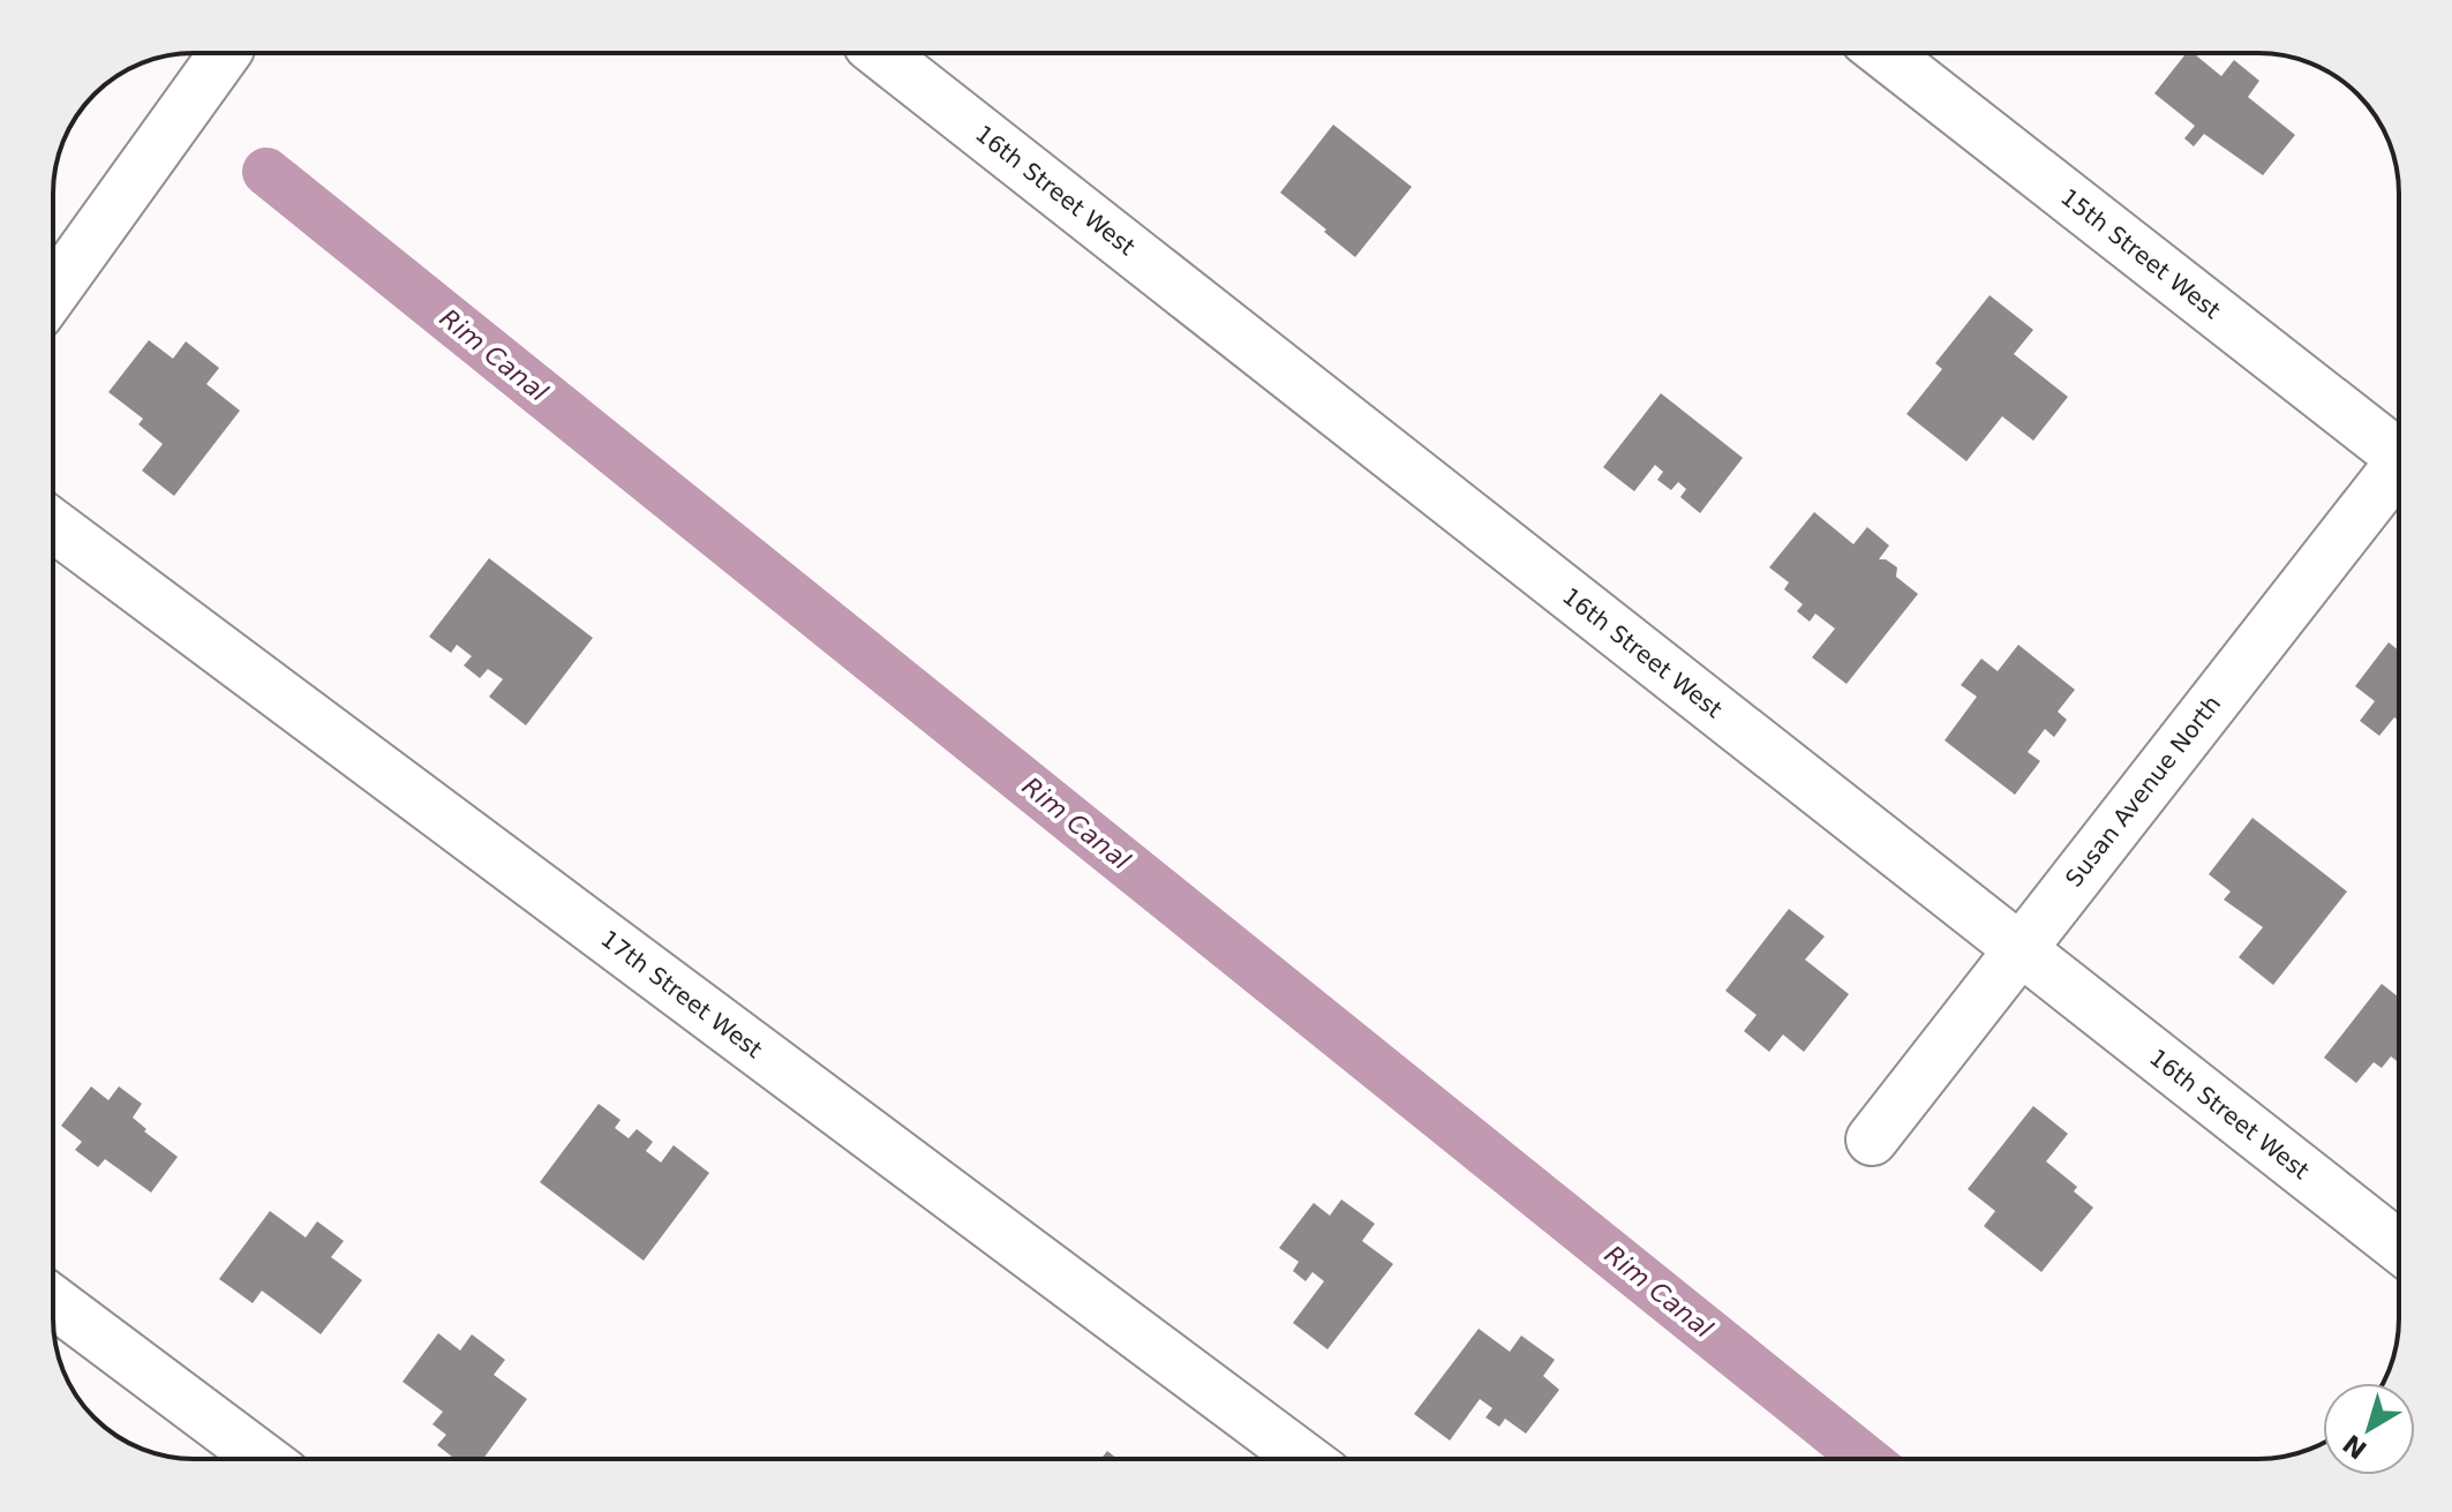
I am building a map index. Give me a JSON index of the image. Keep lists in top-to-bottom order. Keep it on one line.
{"streets":{"street":["16th Street West","15th Street West","Susan Avenue North","17th Street West"]},"crossings":[["16th Street West","Susan Avenue North"]],"water":["Rim Canal"],"north":"bottom left"}
